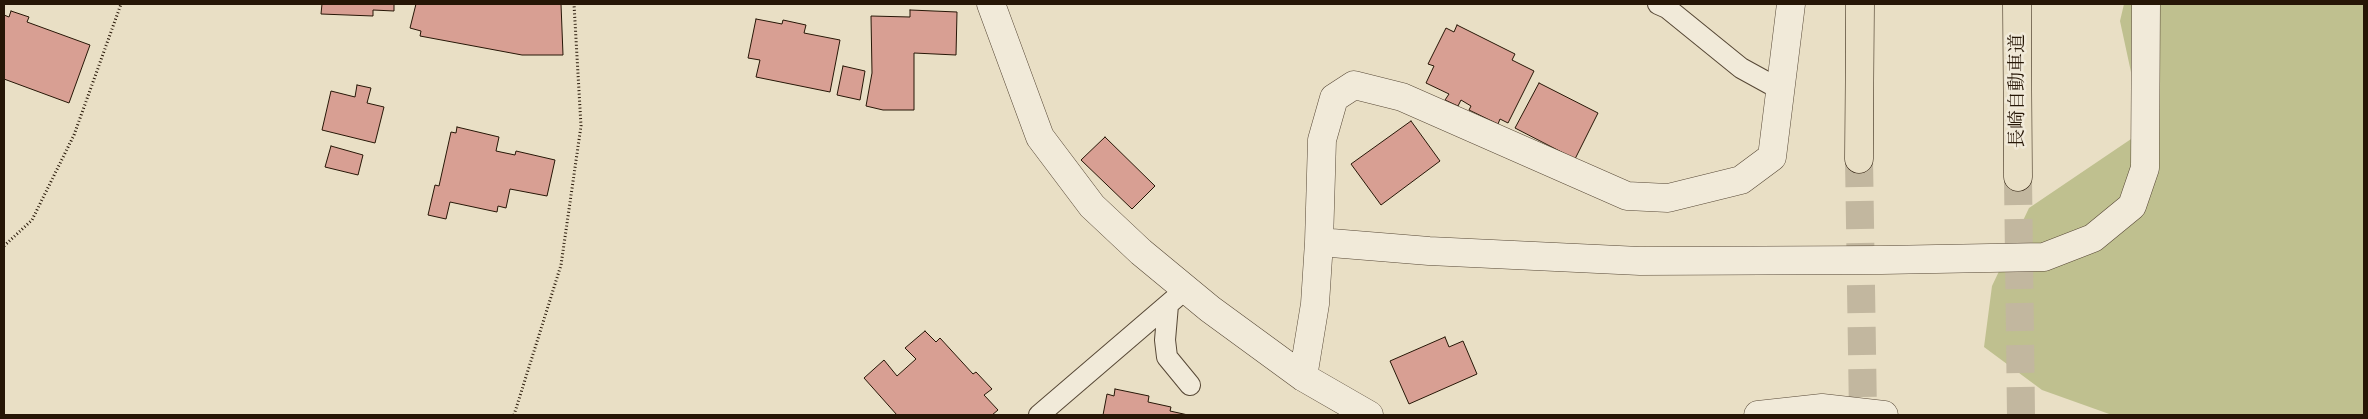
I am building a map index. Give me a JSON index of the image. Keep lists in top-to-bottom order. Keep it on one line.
{"streets":{"highway":["長崎自動車道"]}}
